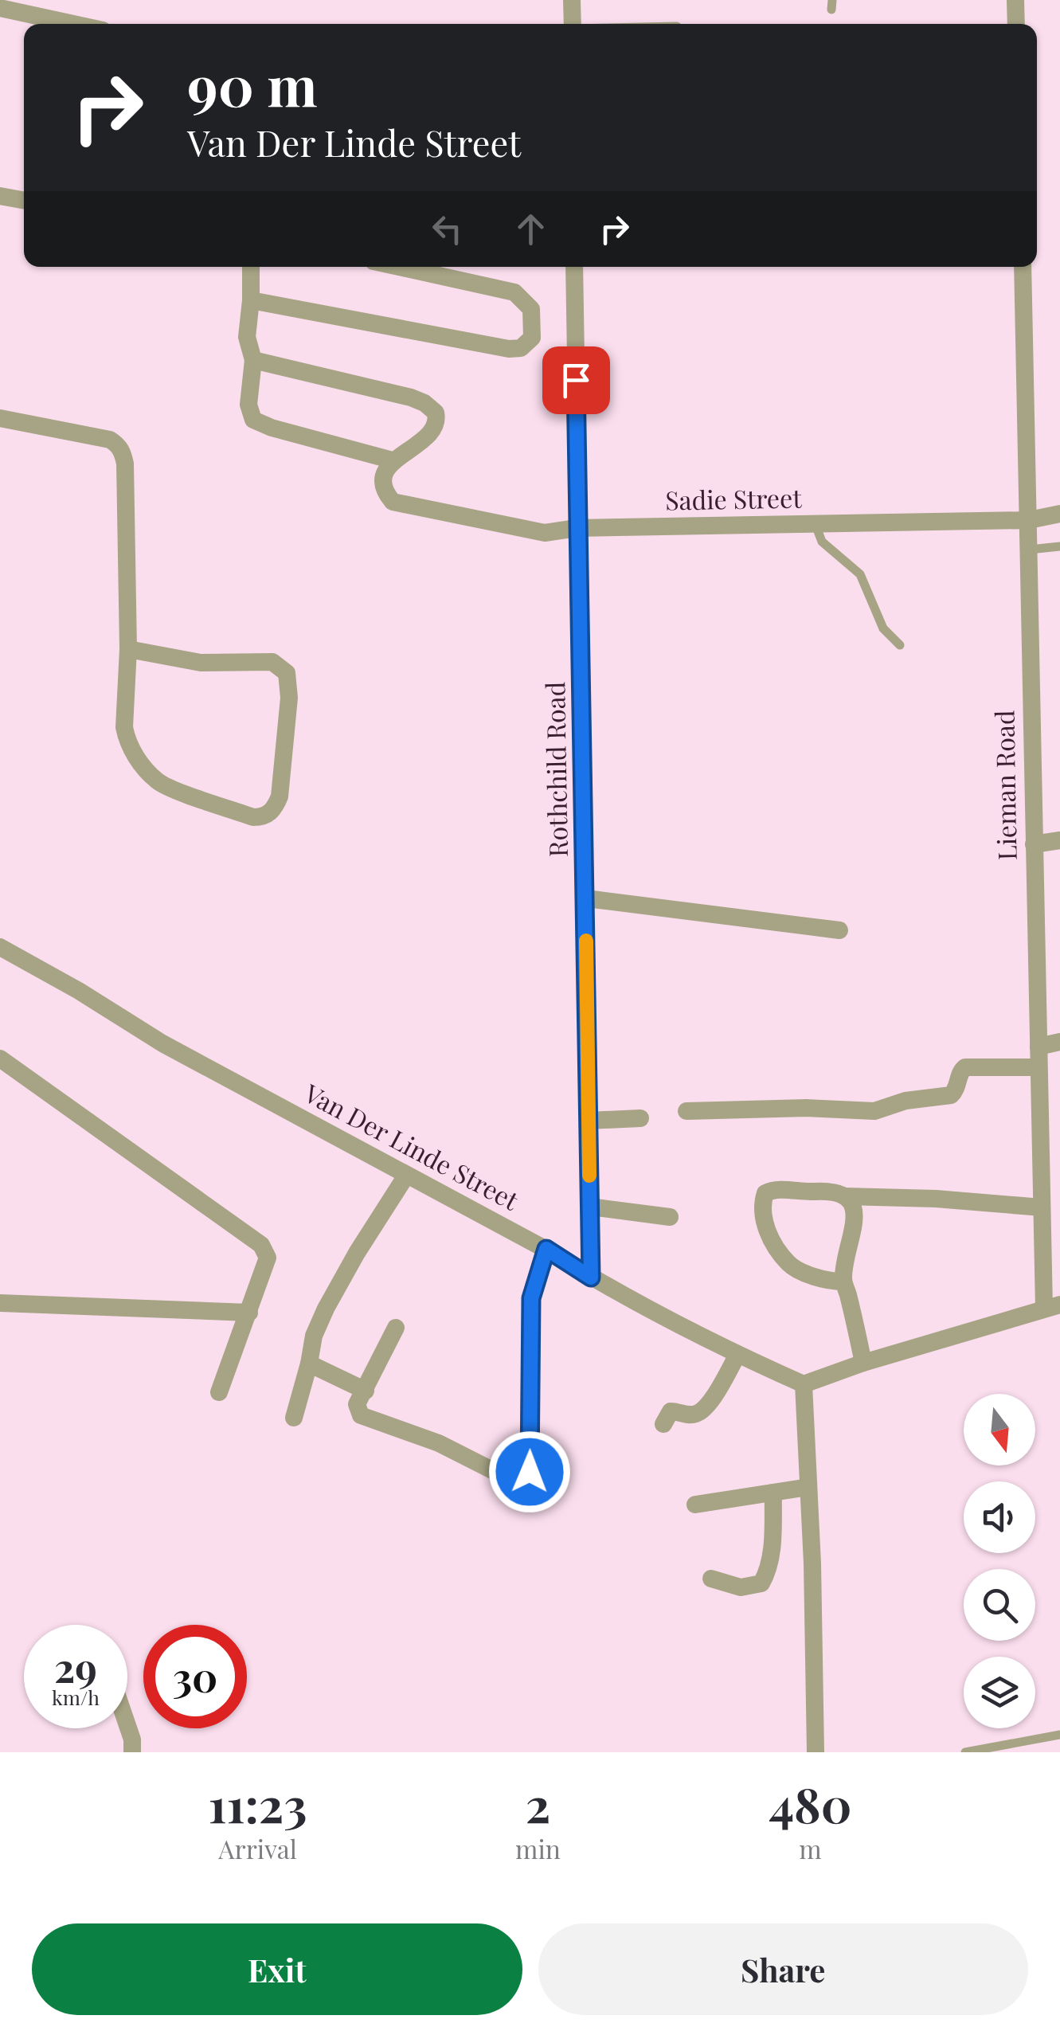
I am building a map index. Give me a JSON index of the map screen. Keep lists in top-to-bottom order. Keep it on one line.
{"streets":{"street":["Sadie Street","Rothchild Road","Lieman Road","Van Der Linde Street"]},"crossings":[["Sadie Street","Rothchild Road"],["Sadie Street","Lieman Road"],["Rothchild Road","Van Der Linde Street"]],"north":"bottom","page":{"turn":["90 m","Van Der Linde Street"],"speed":"29 km/h","limit":"30","eta":["11:23","Arrival","2","min","480","m"],"buttons":["Exit","Share"]}}
